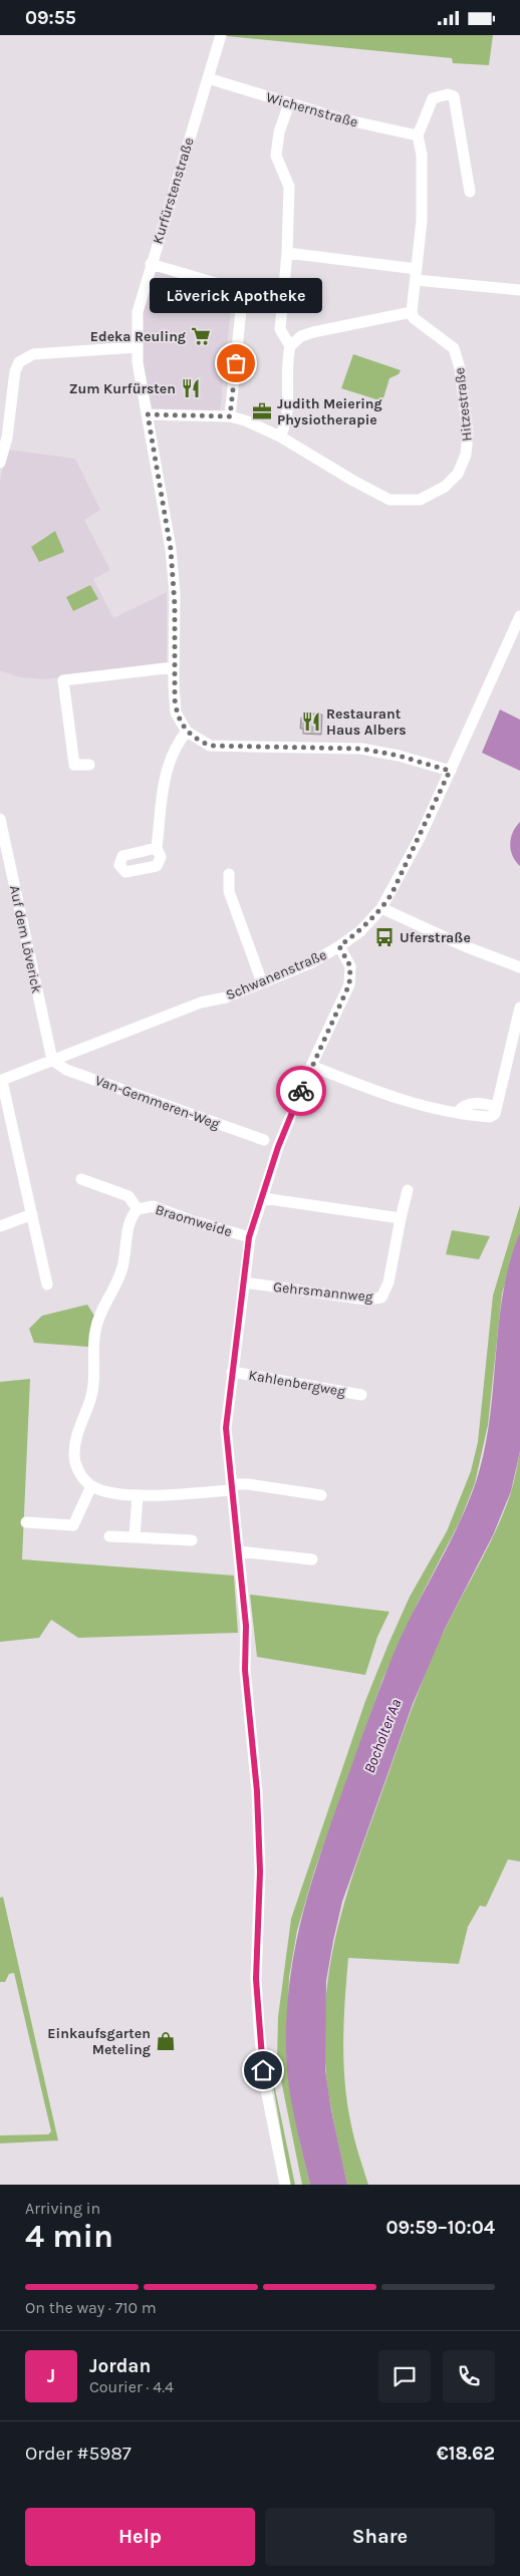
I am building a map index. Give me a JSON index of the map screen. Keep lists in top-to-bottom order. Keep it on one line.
{"streets":{"street":["Wichernstraße","Kurfürstenstraße","Hitzestraße","Auf dem Löverick","Schwanenstraße","Van-Gemmeren-Weg","Braomweide","Gehrsmannweg","Kahlenbergweg"]},"crossings":[["Wichernstraße","Kurfürstenstraße"],["Kurfürstenstraße","Hitzestraße"],["Auf dem Löverick","Schwanenstraße"],["Auf dem Löverick","Van-Gemmeren-Weg"],["Schwanenstraße","Van-Gemmeren-Weg"]],"water":["Bocholter Aa"],"places":{"supermarket":["Edeka Reuling"],"other":["Löverick Apotheke"],"restaurant":["Zum Kurfürsten","Restaurant Haus Albers"],"office":["Judith Meiering Physiotherapie"],"bus stop":["Uferstraße"],"shop":["Einkaufsgarten Meteling"]},"page":{"status":"09:55","bubble":"Löverick Apotheke","heading":["4 min","Arriving in","09:59–10:04"],"panel":["Jordan","Courier · 4.4","Order #5987","€18.62"],"bar":"On the way · 710 m","round":"J","buttons":["Help","Share"]}}
